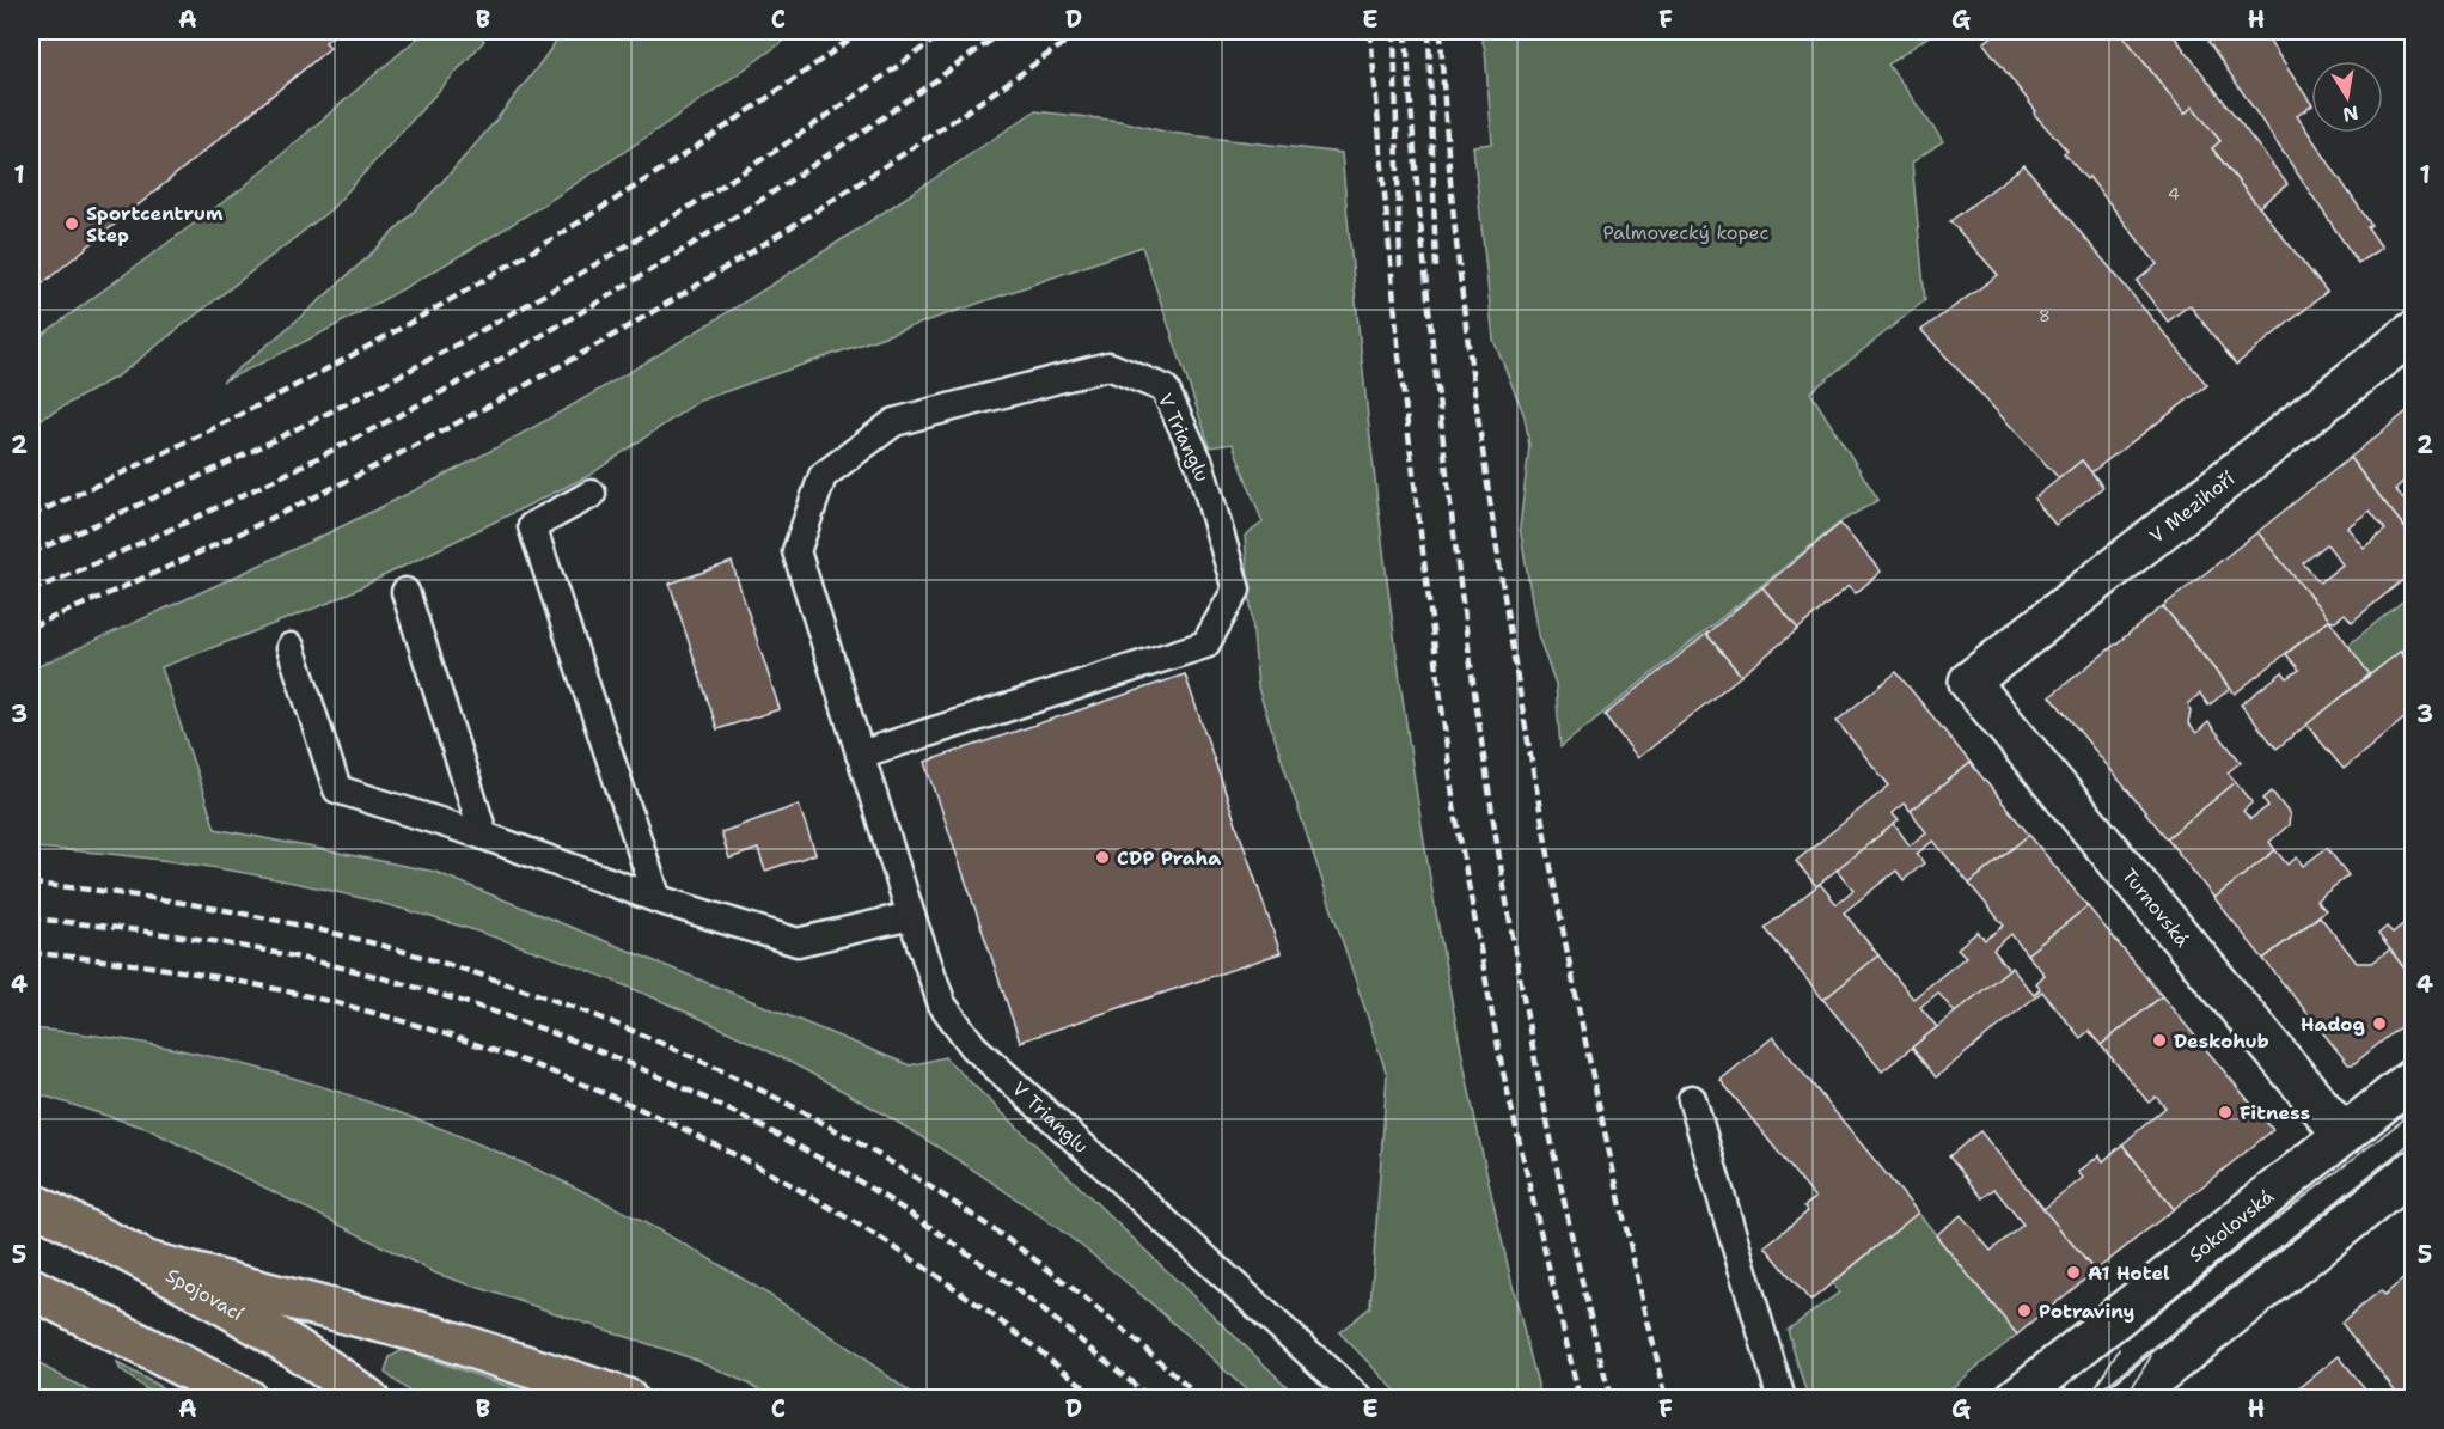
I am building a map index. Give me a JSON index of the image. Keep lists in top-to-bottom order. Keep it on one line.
{"streets":{"main road":["Spojovací"],"street":["V Mezihoří","Turnovská","Sokolovská"],"lane":["V Trianglu"]},"crossings":[["V Mezihoří","Turnovská"],["Turnovská","Sokolovská"]],"parks":["Palmovecký kopec"],"places":["Sportcentrum Step","CDP Praha","Hadog","Deskohub","Fitness","A1 Hotel","Potraviny"],"house_numbers":["4","8"],"north":"bottom","grid":{"columns":["A","B","C","D","E","F","G","H"],"rows":["1","2","3","4","5"]}}
